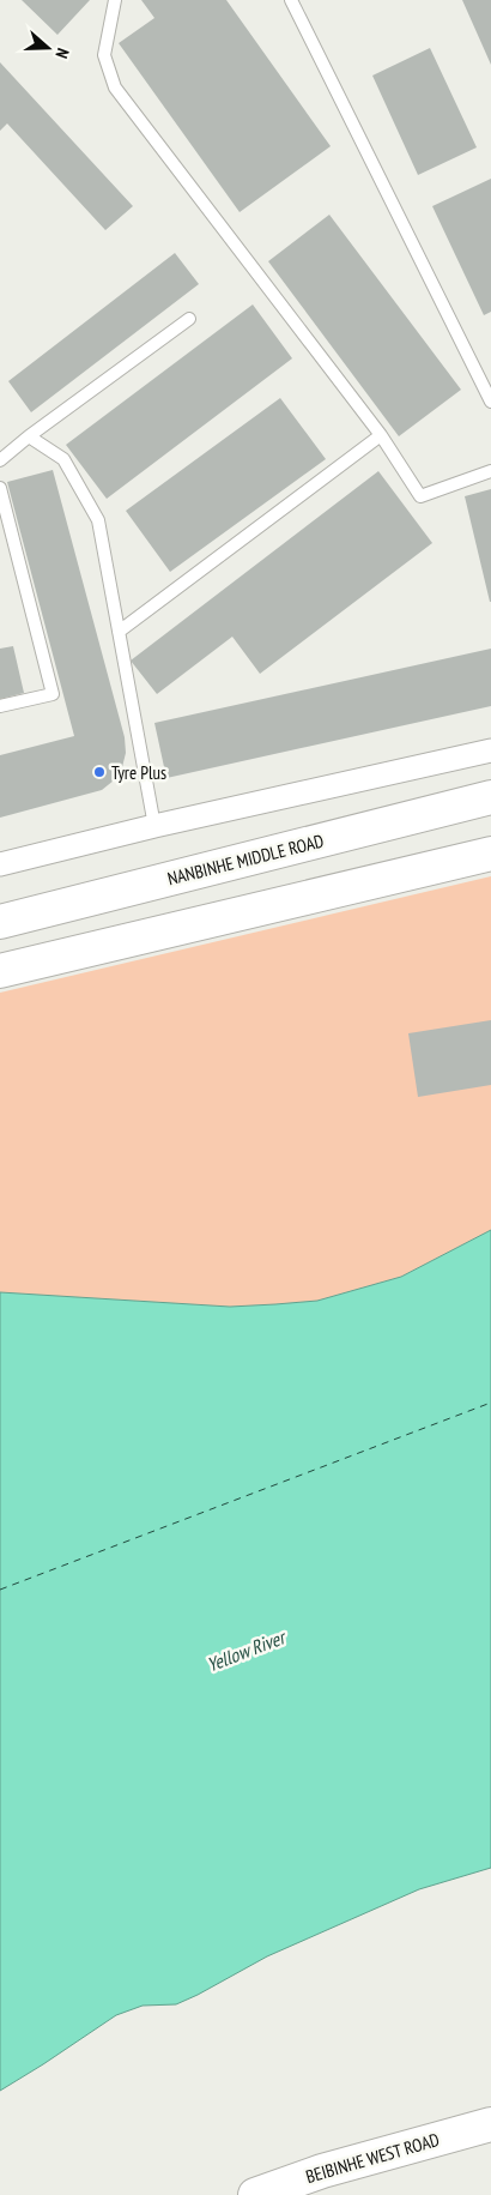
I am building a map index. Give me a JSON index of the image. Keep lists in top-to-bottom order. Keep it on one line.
{"streets":{"main road":["NANBINHE MIDDLE ROAD","BEIBINHE WEST ROAD"]},"water":["Yellow River"],"places":["Tyre Plus"],"north":"right"}
